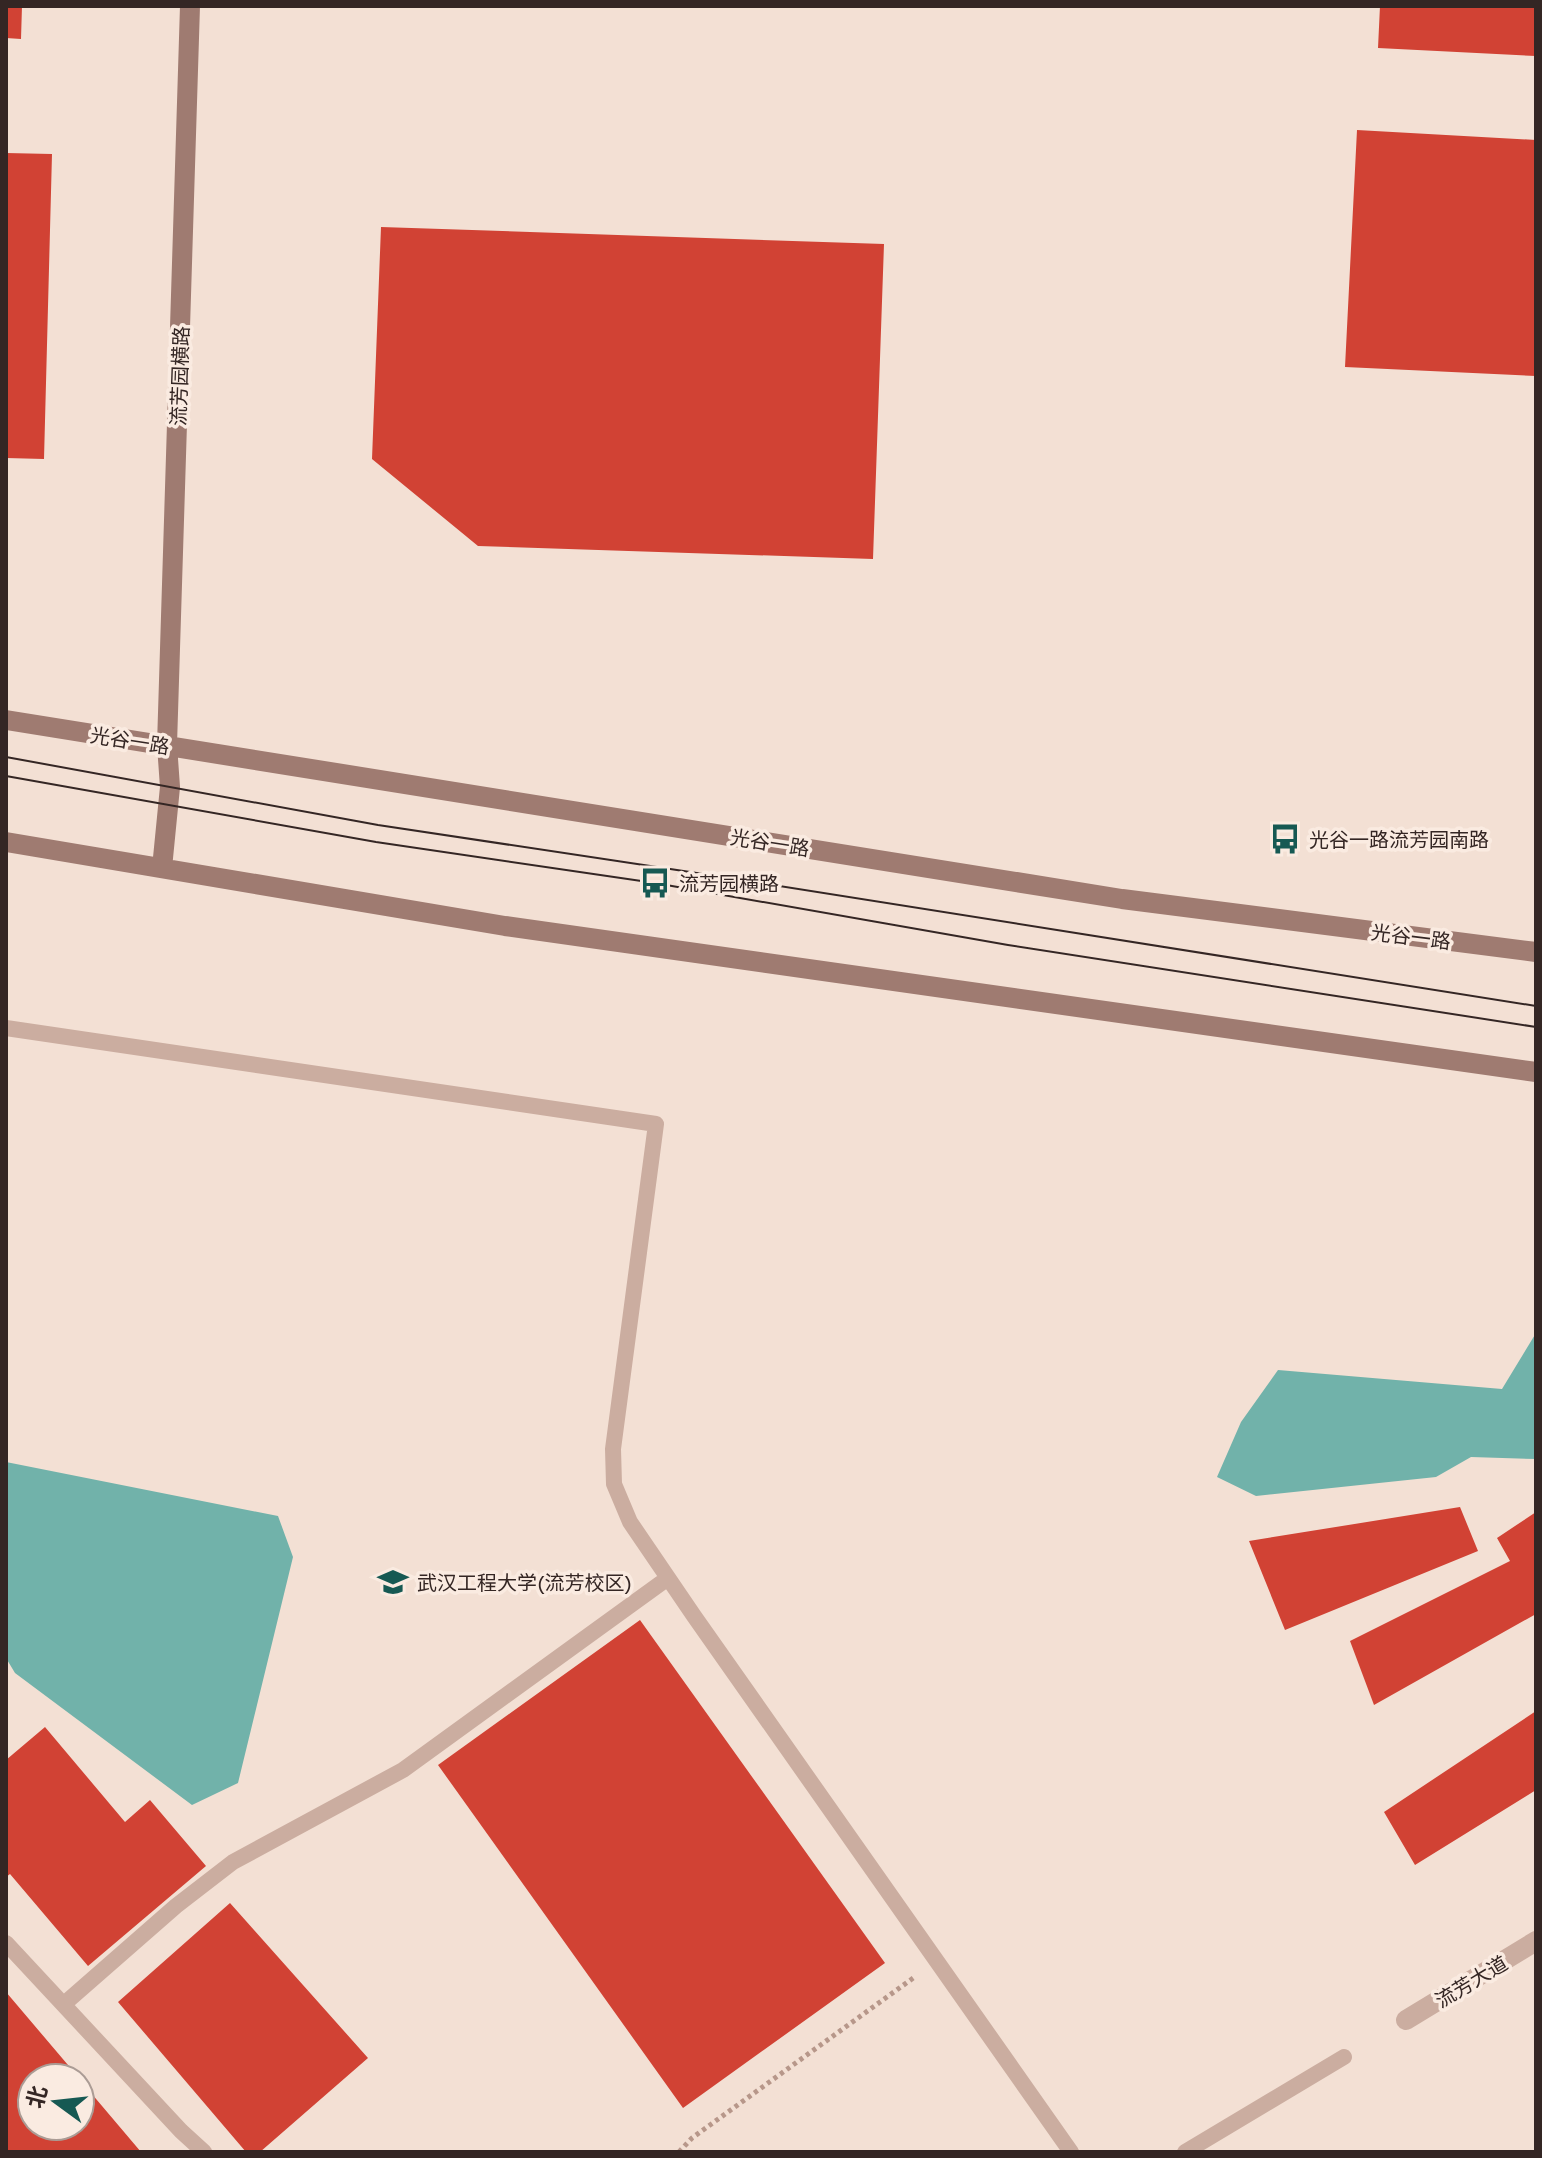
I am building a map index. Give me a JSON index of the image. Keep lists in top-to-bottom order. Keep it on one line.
{"streets":{"main road":["流芳园横路","光谷一路"],"street":["流芳大道"]},"crossings":[["流芳园横路","光谷一路"]],"places":{"bus stop":["光谷一路流芳园南路","流芳园横路"],"school or university":["武汉工程大学(流芳校区)"]},"north":"left"}
